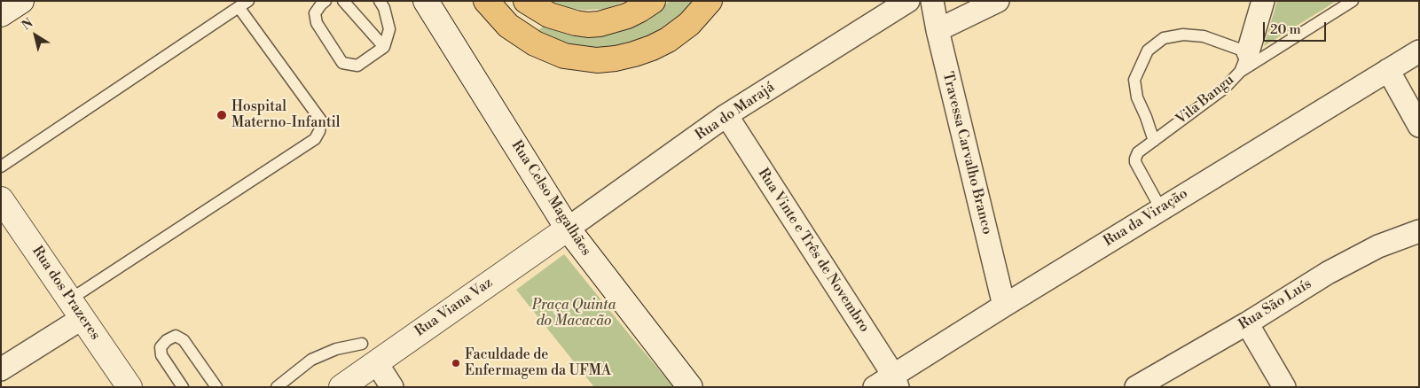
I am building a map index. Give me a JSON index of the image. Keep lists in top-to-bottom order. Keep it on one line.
{"streets":{"main road":["Rua Celso Magalhães","Rua dos Prazeres","Rua Viana Vaz"],"street":["Vila Bangu","Rua do Marajá","Travessa Carvalho Branco","Rua da Viração","Rua Vinte e Três de Novembro","Rua São Luís"]},"crossings":[["Vila Bangu","Rua da Viração"],["Rua do Marajá","Rua Celso Magalhães"],["Rua do Marajá","Rua Vinte e Três de Novembro"],["Rua do Marajá","Rua Viana Vaz"],["Travessa Carvalho Branco","Rua da Viração"],["Rua Celso Magalhães","Rua Viana Vaz"],["Rua da Viração","Rua Vinte e Três de Novembro"]],"parks":["Praça Quinta do Macacão"],"places":["Hospital Materno-Infantil","Faculdade de Enfermagem da UFMA"],"scale_bar":"20 m","north":"top left"}
